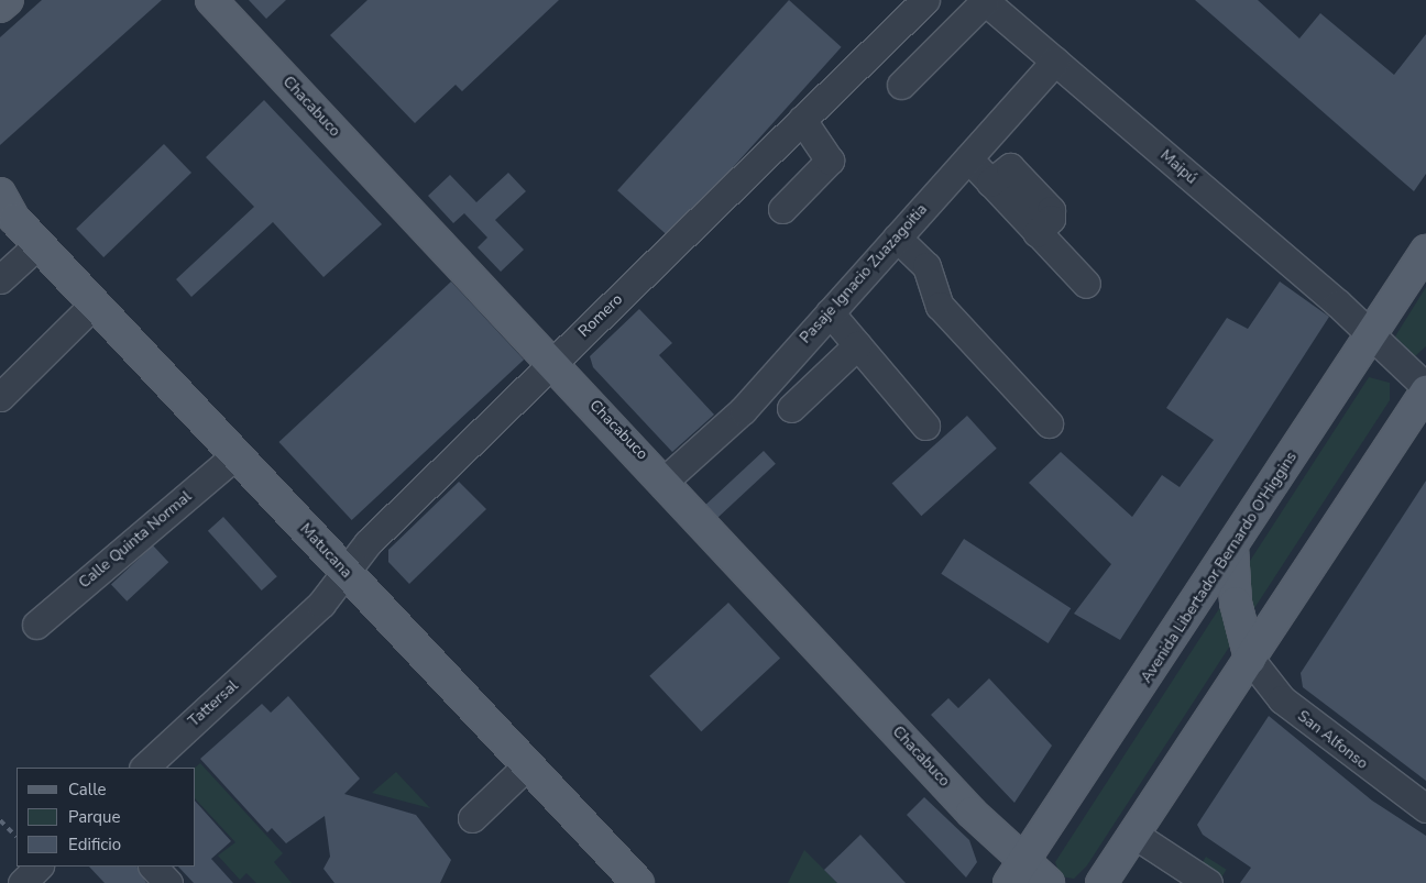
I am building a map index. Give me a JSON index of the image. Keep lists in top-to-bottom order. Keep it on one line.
{"streets":{"main road":["Chacabuco","Matucana","Avenida Libertador Bernardo O'Higgins"],"street":["Maipú","Pasaje Ignacio Zuazagoitia","Romero","Calle Quinta Normal","Tattersal","San Alfonso"]},"crossings":[["Chacabuco","Pasaje Ignacio Zuazagoitia"],["Chacabuco","Romero"],["Chacabuco","Avenida Libertador Bernardo O'Higgins"],["Maipú","Pasaje Ignacio Zuazagoitia"],["Maipú","Avenida Libertador Bernardo O'Higgins"],["Romero","Matucana"],["Romero","Tattersal"],["Calle Quinta Normal","Matucana"]],"legend":["Calle","Parque","Edificio"]}
